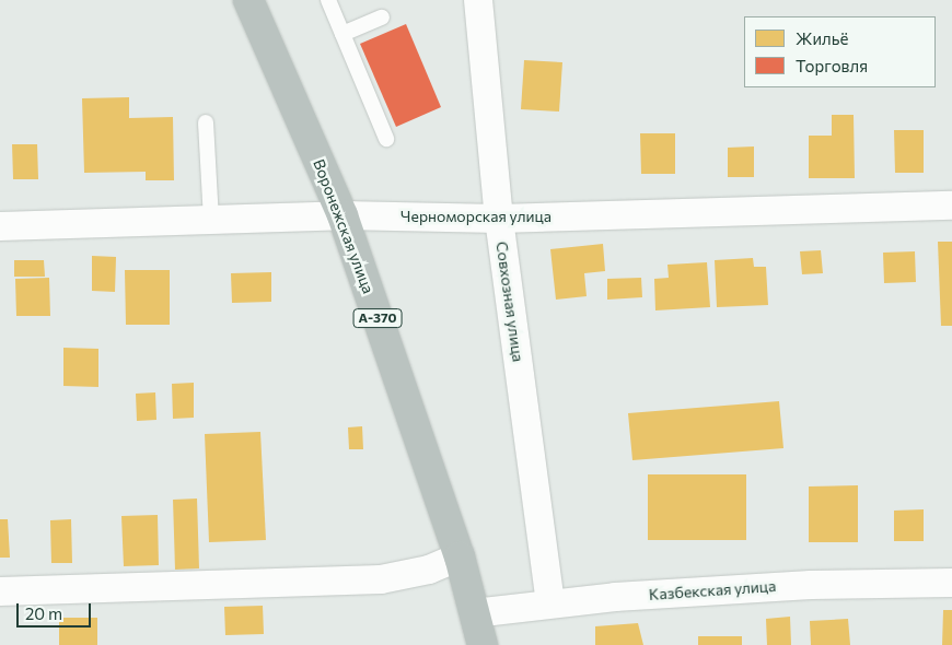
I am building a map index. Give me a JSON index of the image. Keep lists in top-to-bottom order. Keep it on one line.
{"streets":{"highway":["Воронежская улица","А-370"],"street":["Черноморская улица","Совхозная улица","Казбекская улица"]},"crossings":[["Черноморская улица","Воронежская улица"],["Черноморская улица","Совхозная улица"],["Воронежская улица","Казбекская улица"],["Совхозная улица","Казбекская улица"]],"legend":["Жильё","Торговля"],"scale_bar":"20 m"}
